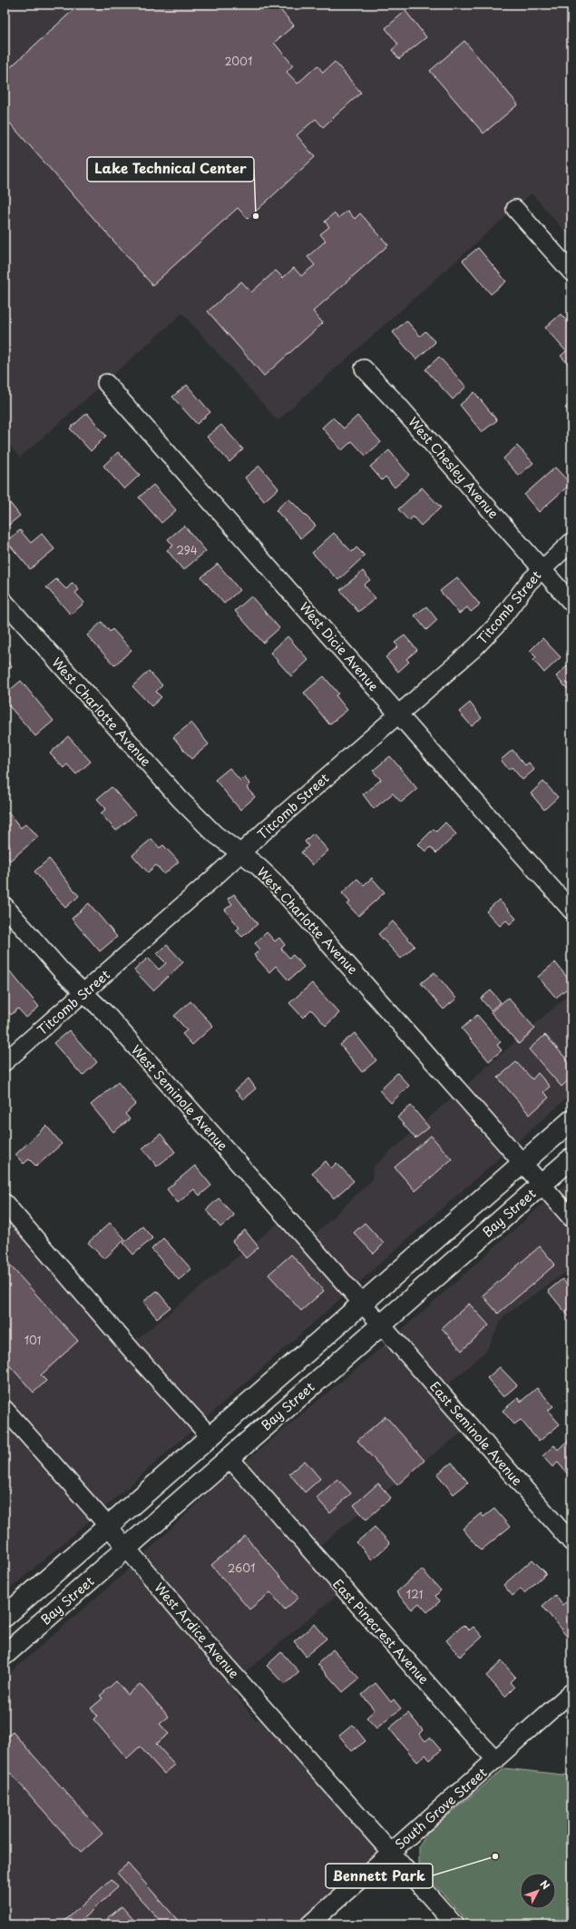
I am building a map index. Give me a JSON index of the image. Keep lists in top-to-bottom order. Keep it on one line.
{"streets":{"main road":["Bay Street"],"street":["West Chesley Avenue","Titcomb Street","West Dicie Avenue","West Charlotte Avenue","West Seminole Avenue","East Seminole Avenue","West Ardice Avenue","East Pinecrest Avenue","South Grove Street"]},"crossings":[["West Chesley Avenue","Titcomb Street"],["Titcomb Street","West Dicie Avenue"],["Titcomb Street","West Charlotte Avenue"],["Titcomb Street","West Seminole Avenue"],["West Charlotte Avenue","Bay Street"],["West Seminole Avenue","Bay Street"],["West Seminole Avenue","East Seminole Avenue"],["Bay Street","East Seminole Avenue"],["Bay Street","West Ardice Avenue"],["Bay Street","East Pinecrest Avenue"],["West Ardice Avenue","South Grove Street"],["East Pinecrest Avenue","South Grove Street"]],"places":["Lake Technical Center","Bennett Park"],"house_numbers":["2001","294","101","2601","121"],"north":"top right"}
